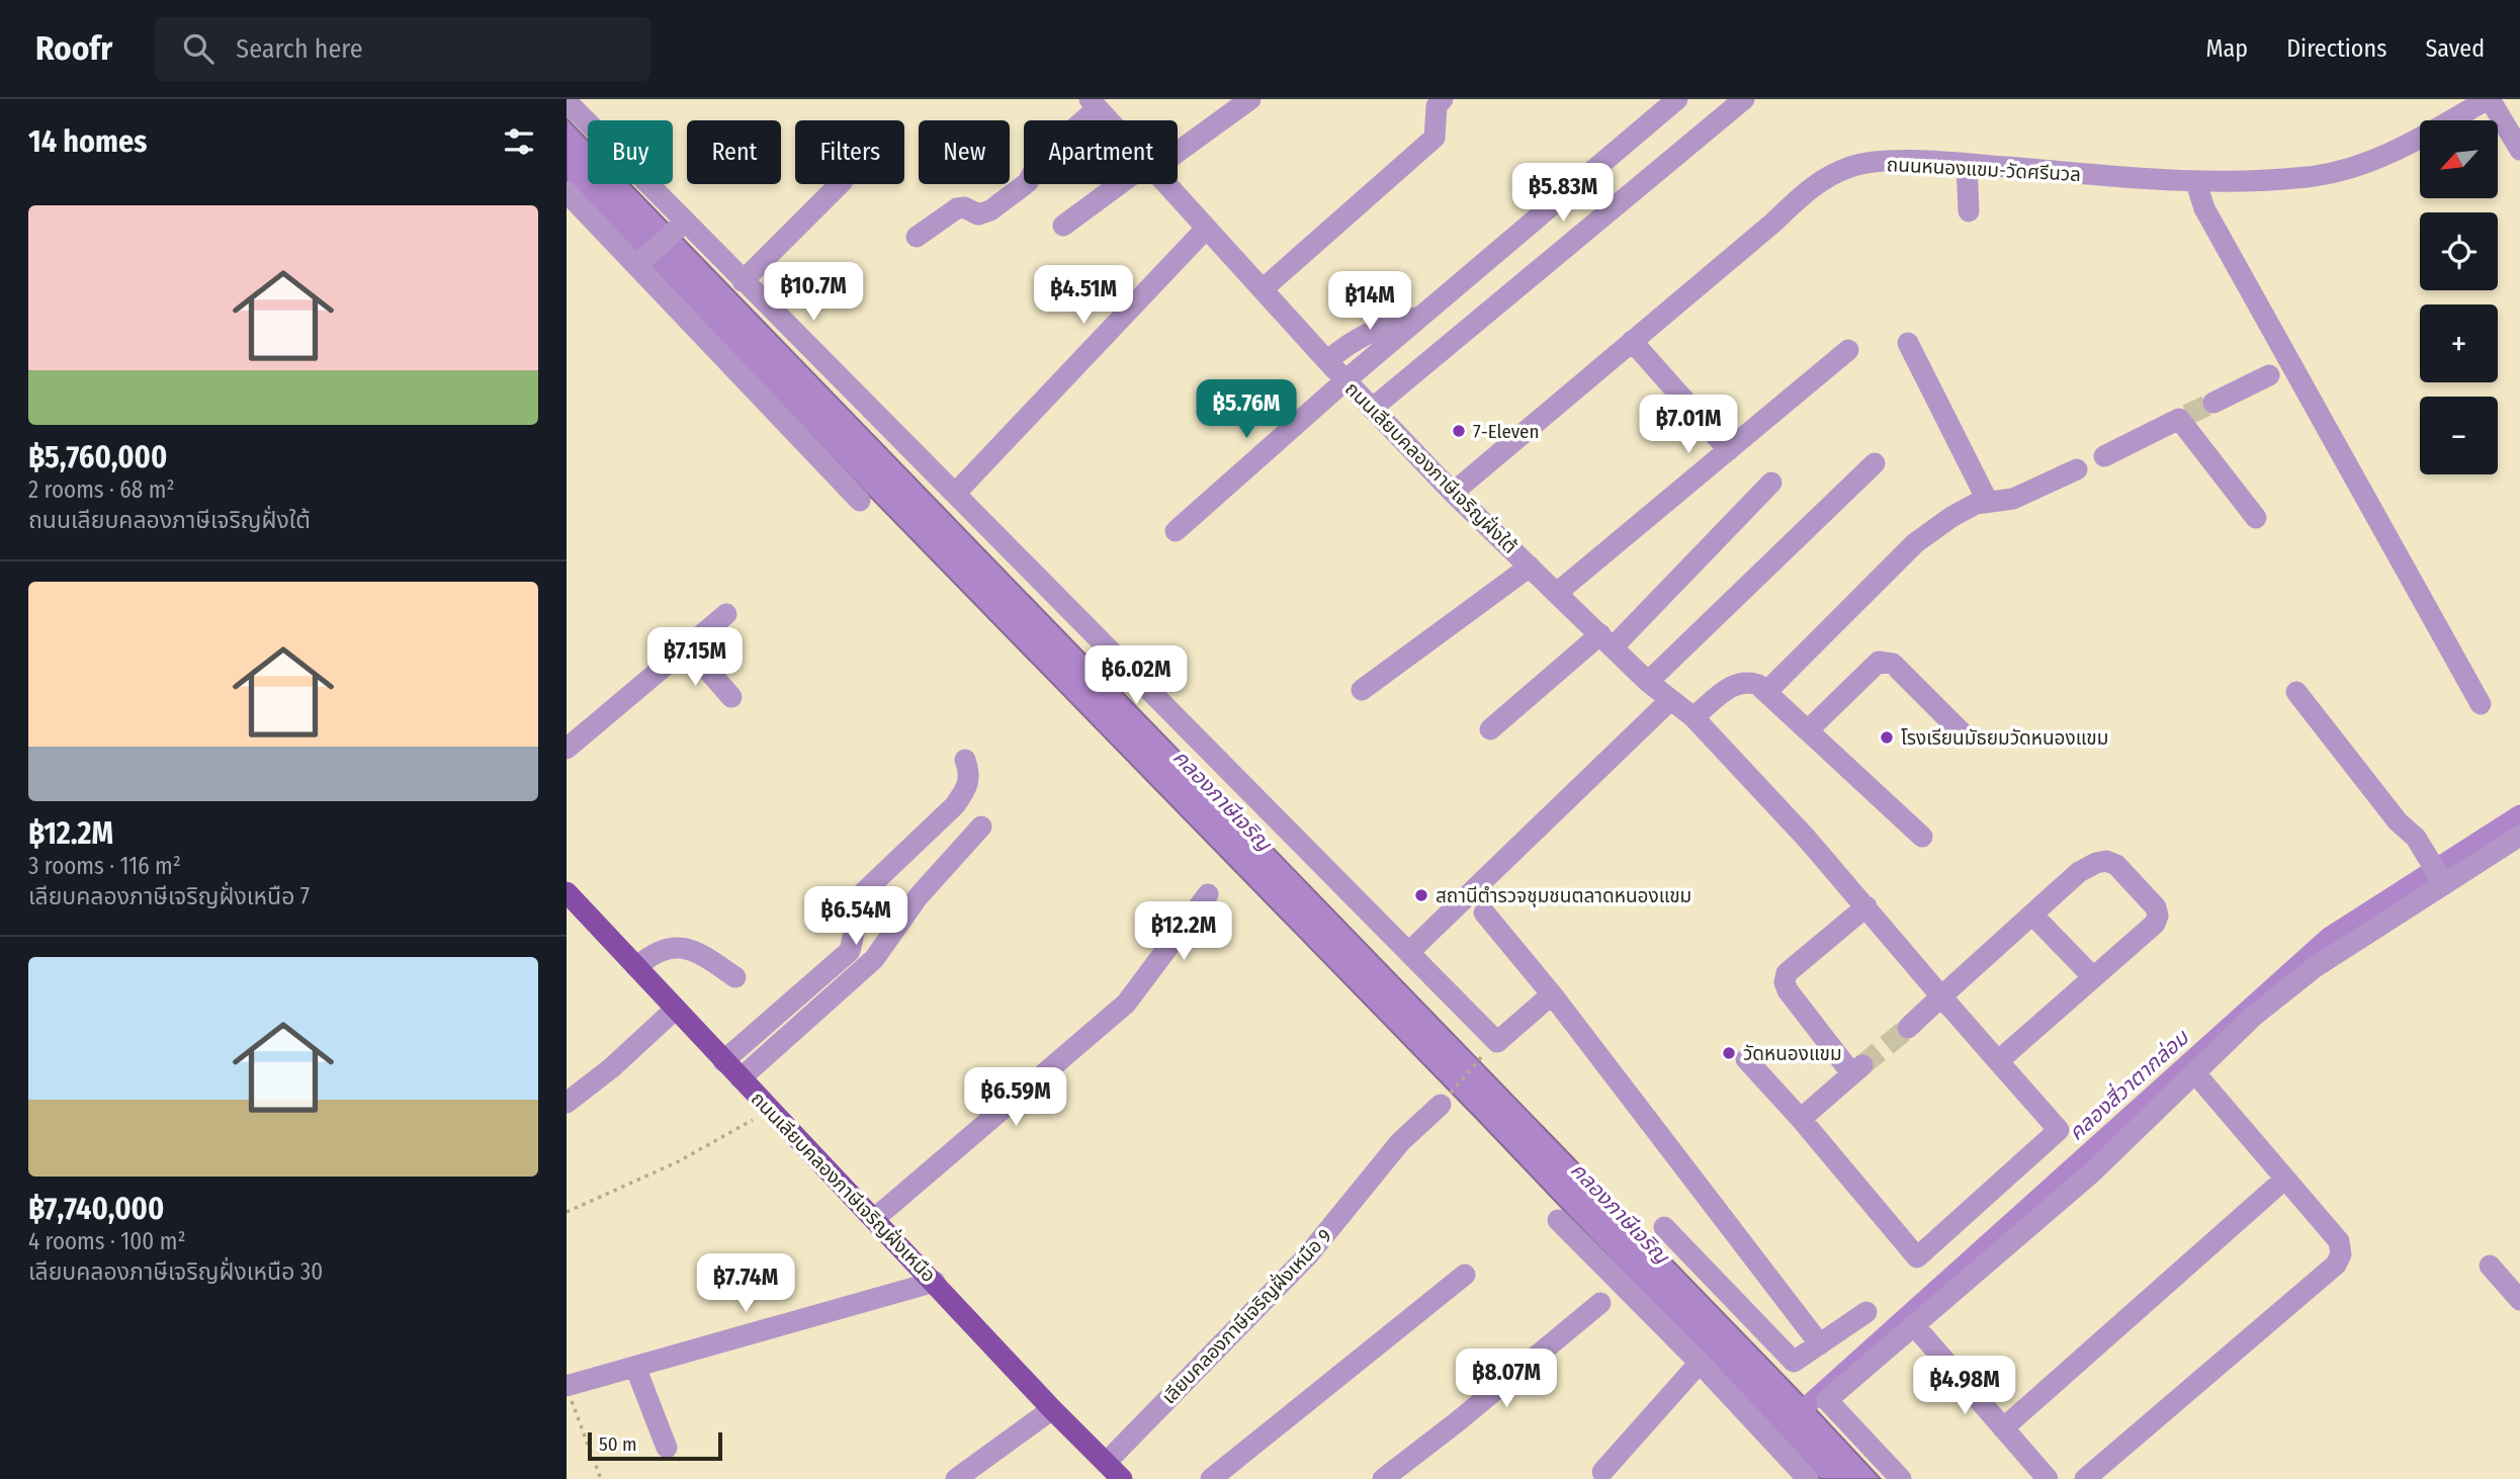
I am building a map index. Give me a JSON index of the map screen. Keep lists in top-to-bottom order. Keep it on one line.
{"streets":{"main road":["ถนนเลียบคลองภาษีเจริญฝั่งเหนือ"],"street":["ถนนหนองแขม-วัดศรีนวล","ถนนเลียบคลองภาษีเจริญฝั่งใต้","เลียบคลองภาษีเจริญฝั่งเหนือ 9"]},"crossings":[["ถนนหนองแขม-วัดศรีนวล","ถนนเลียบคลองภาษีเจริญฝั่งใต้"],["ถนนเลียบคลองภาษีเจริญฝั่งเหนือ","เลียบคลองภาษีเจริญฝั่งเหนือ 9"]],"water":["คลองภาษีเจริญ","คลองสี่วาตากล่อม"],"places":["7-Eleven","โรงเรียนมัธยมวัดหนองแขม","สถานีตำรวจชุมชนตลาดหนองแขม","วัดหนองแขม"],"scale_bar":"50 m","north":"bottom left","page":{"header":"Roofr","search":"Search here","nav":["Map","Directions","Saved"],"heading":"14 homes","map_buttons":["+","−"],"chip":["Buy","Rent","Filters","New","Apartment"],"price":["฿5.83M","฿10.7M","฿4.51M","฿14M","฿5.76M","฿7.01M","฿7.15M","฿6.02M","฿6.54M","฿12.2M","฿6.59M","฿7.74M","฿8.07M","฿4.98M"],"list":[{"name":"฿5,760,000","note":"2 rooms · 68 m² · ถนนเลียบคลองภาษีเจริญฝั่งใต้"},{"name":"฿12.2M","note":"3 rooms · 116 m² · เลียบคลองภาษีเจริญฝั่งเหนือ 7"},{"name":"฿7,740,000","note":"4 rooms · 100 m² · เลียบคลองภาษีเจริญฝั่งเหนือ 30"}],"scale":"50 m"}}
